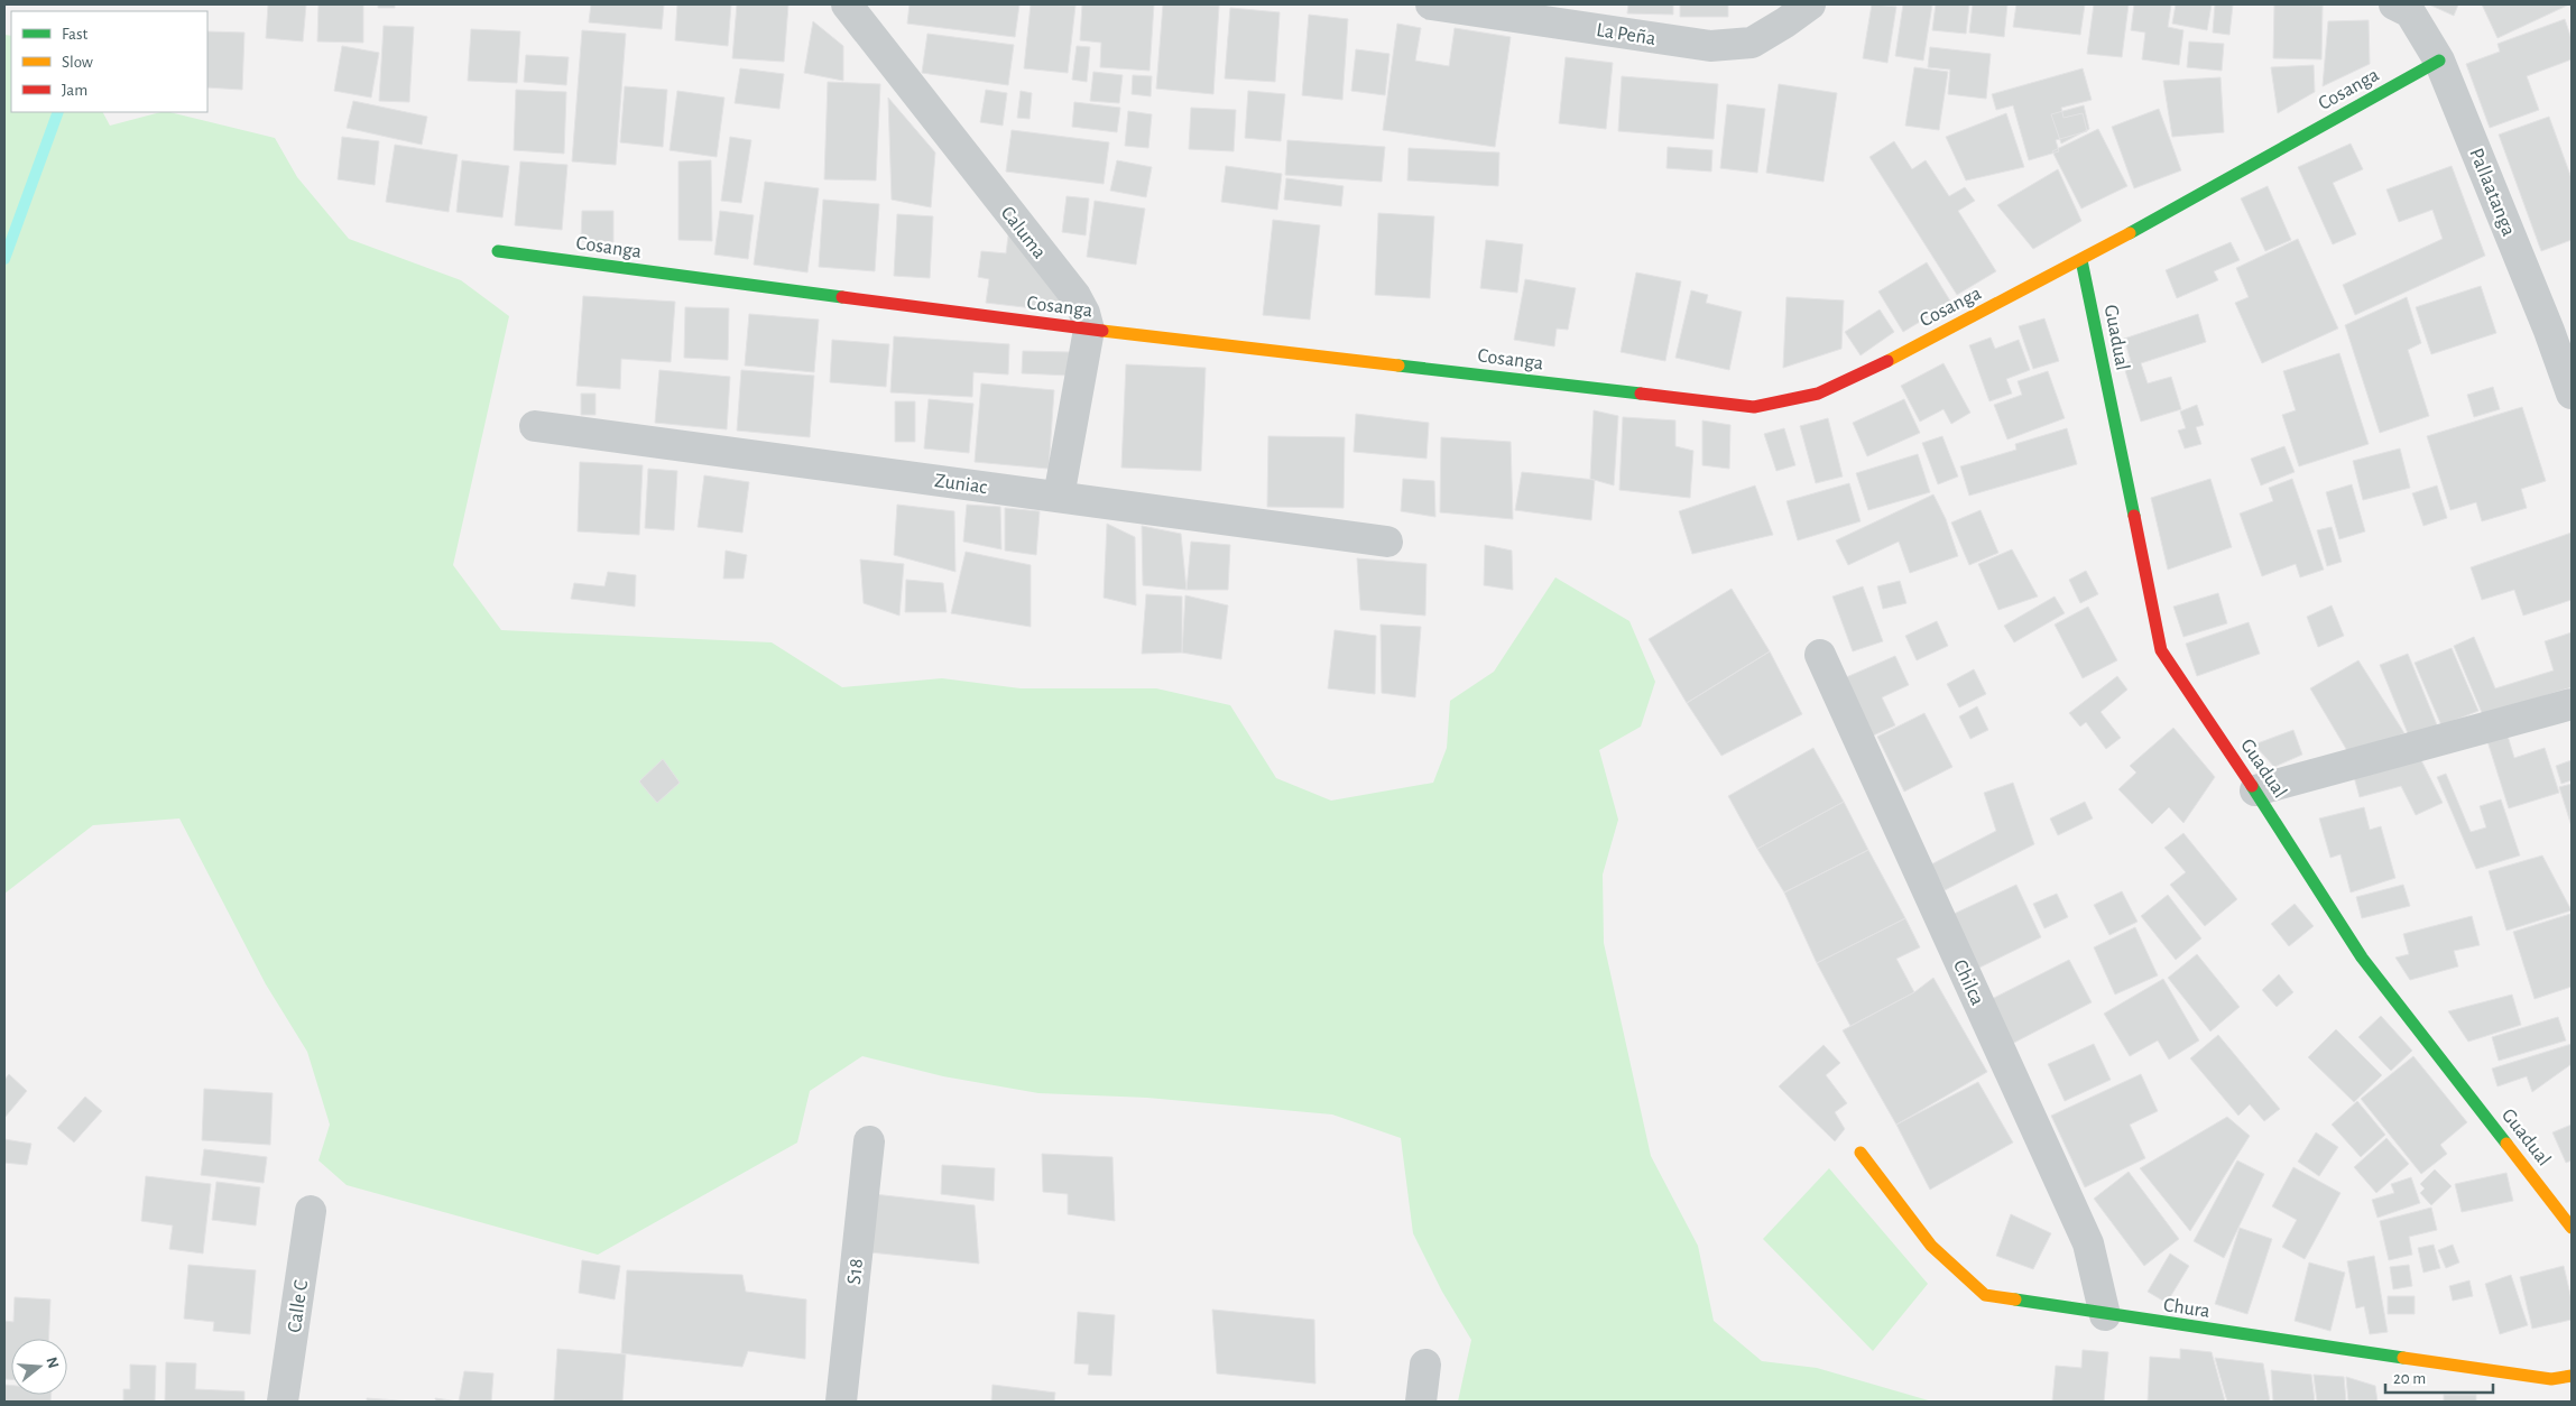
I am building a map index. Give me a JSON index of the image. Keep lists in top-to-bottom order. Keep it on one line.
{"streets":{"street":["La Peña","Cosanga","Pallaatanga","Caluma","Guadual","Zuniac","Chilca","S18","Calle C","Chura"]},"crossings":[["Cosanga","Pallaatanga"],["Cosanga","Caluma"],["Cosanga","Guadual"],["Caluma","Zuniac"],["Chilca","Chura"]],"legend":["Fast","Slow","Jam"],"scale_bar":"20 m","north":"right"}
